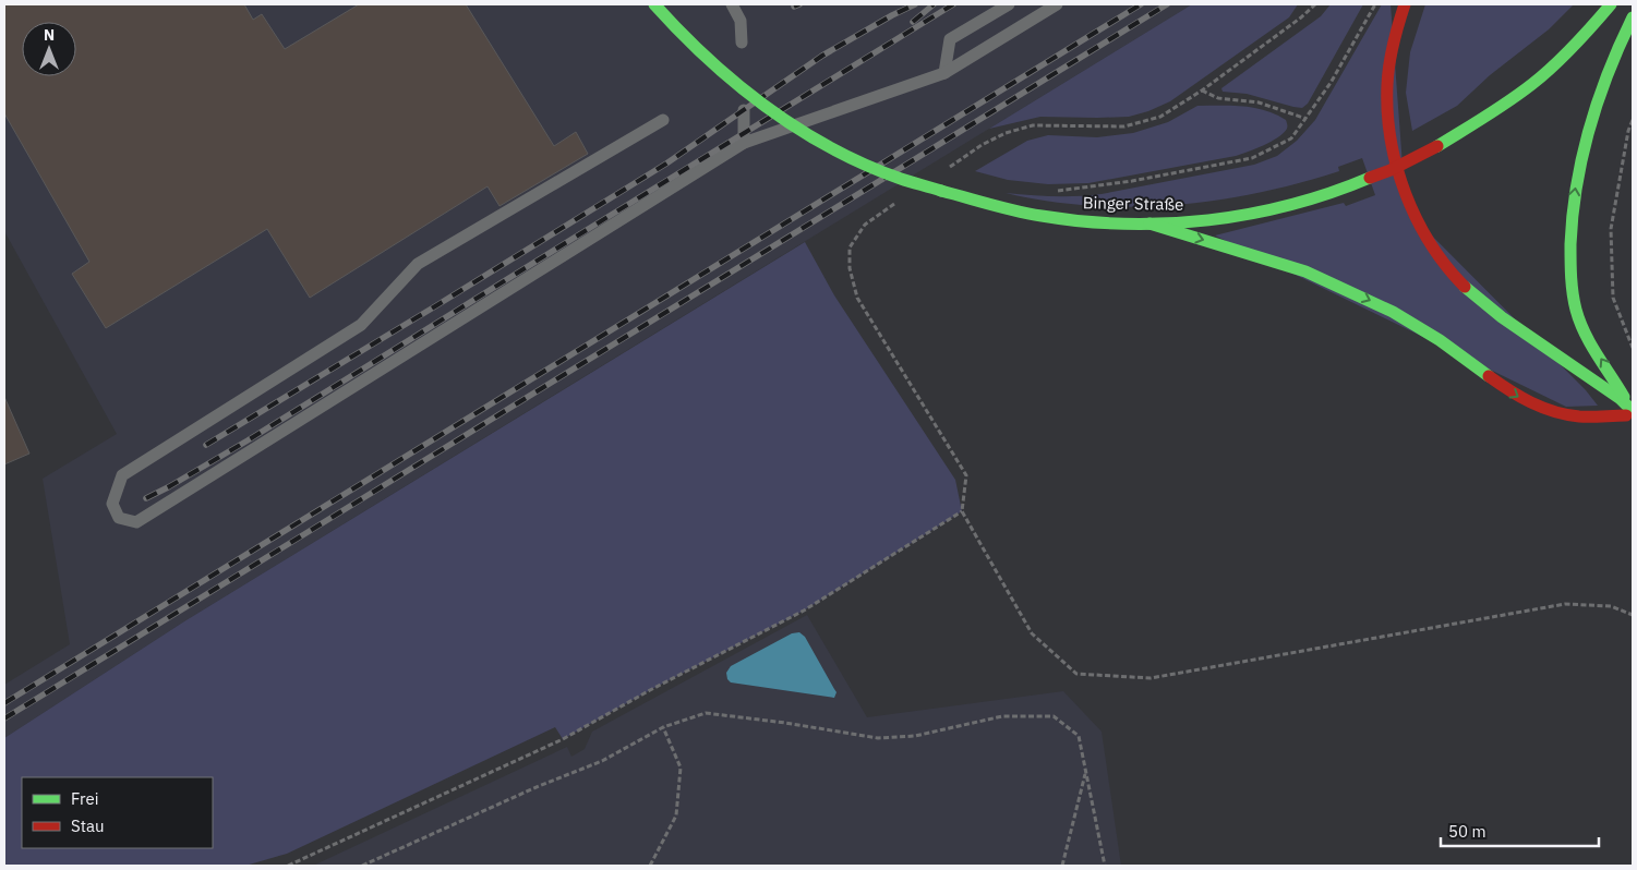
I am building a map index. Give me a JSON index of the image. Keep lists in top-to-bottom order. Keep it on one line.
{"streets":{"main road":["Binger Straße"]},"legend":["Frei","Stau"],"scale_bar":"50 m","north":"top"}
